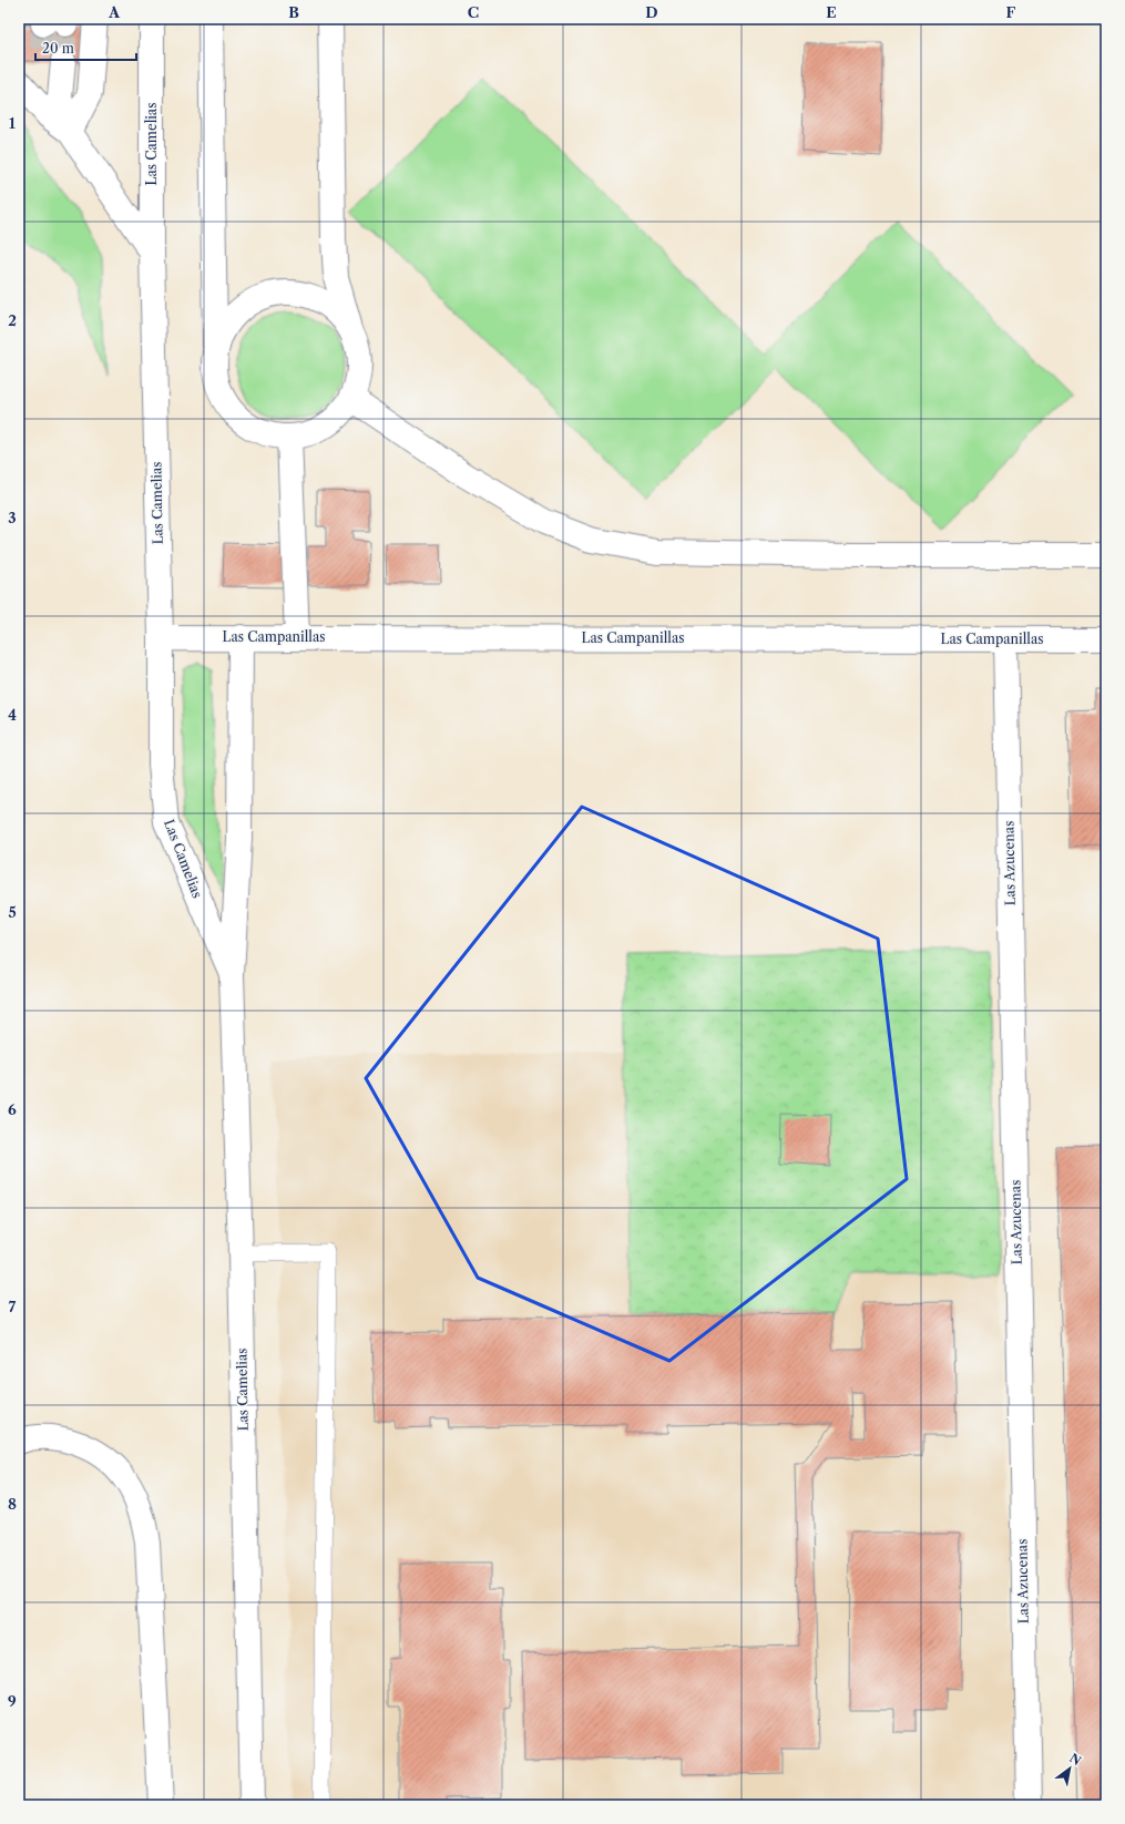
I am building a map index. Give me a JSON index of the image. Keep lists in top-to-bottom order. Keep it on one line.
{"streets":{"street":["Las Camelias","Las Campanillas","Las Azucenas"]},"crossings":[["Las Camelias","Las Campanillas"],["Las Campanillas","Las Azucenas"]],"scale_bar":"20 m","north":"top right","grid":{"columns":["A","B","C","D","E","F"],"rows":["1","2","3","4","5","6","7","8","9"]}}
